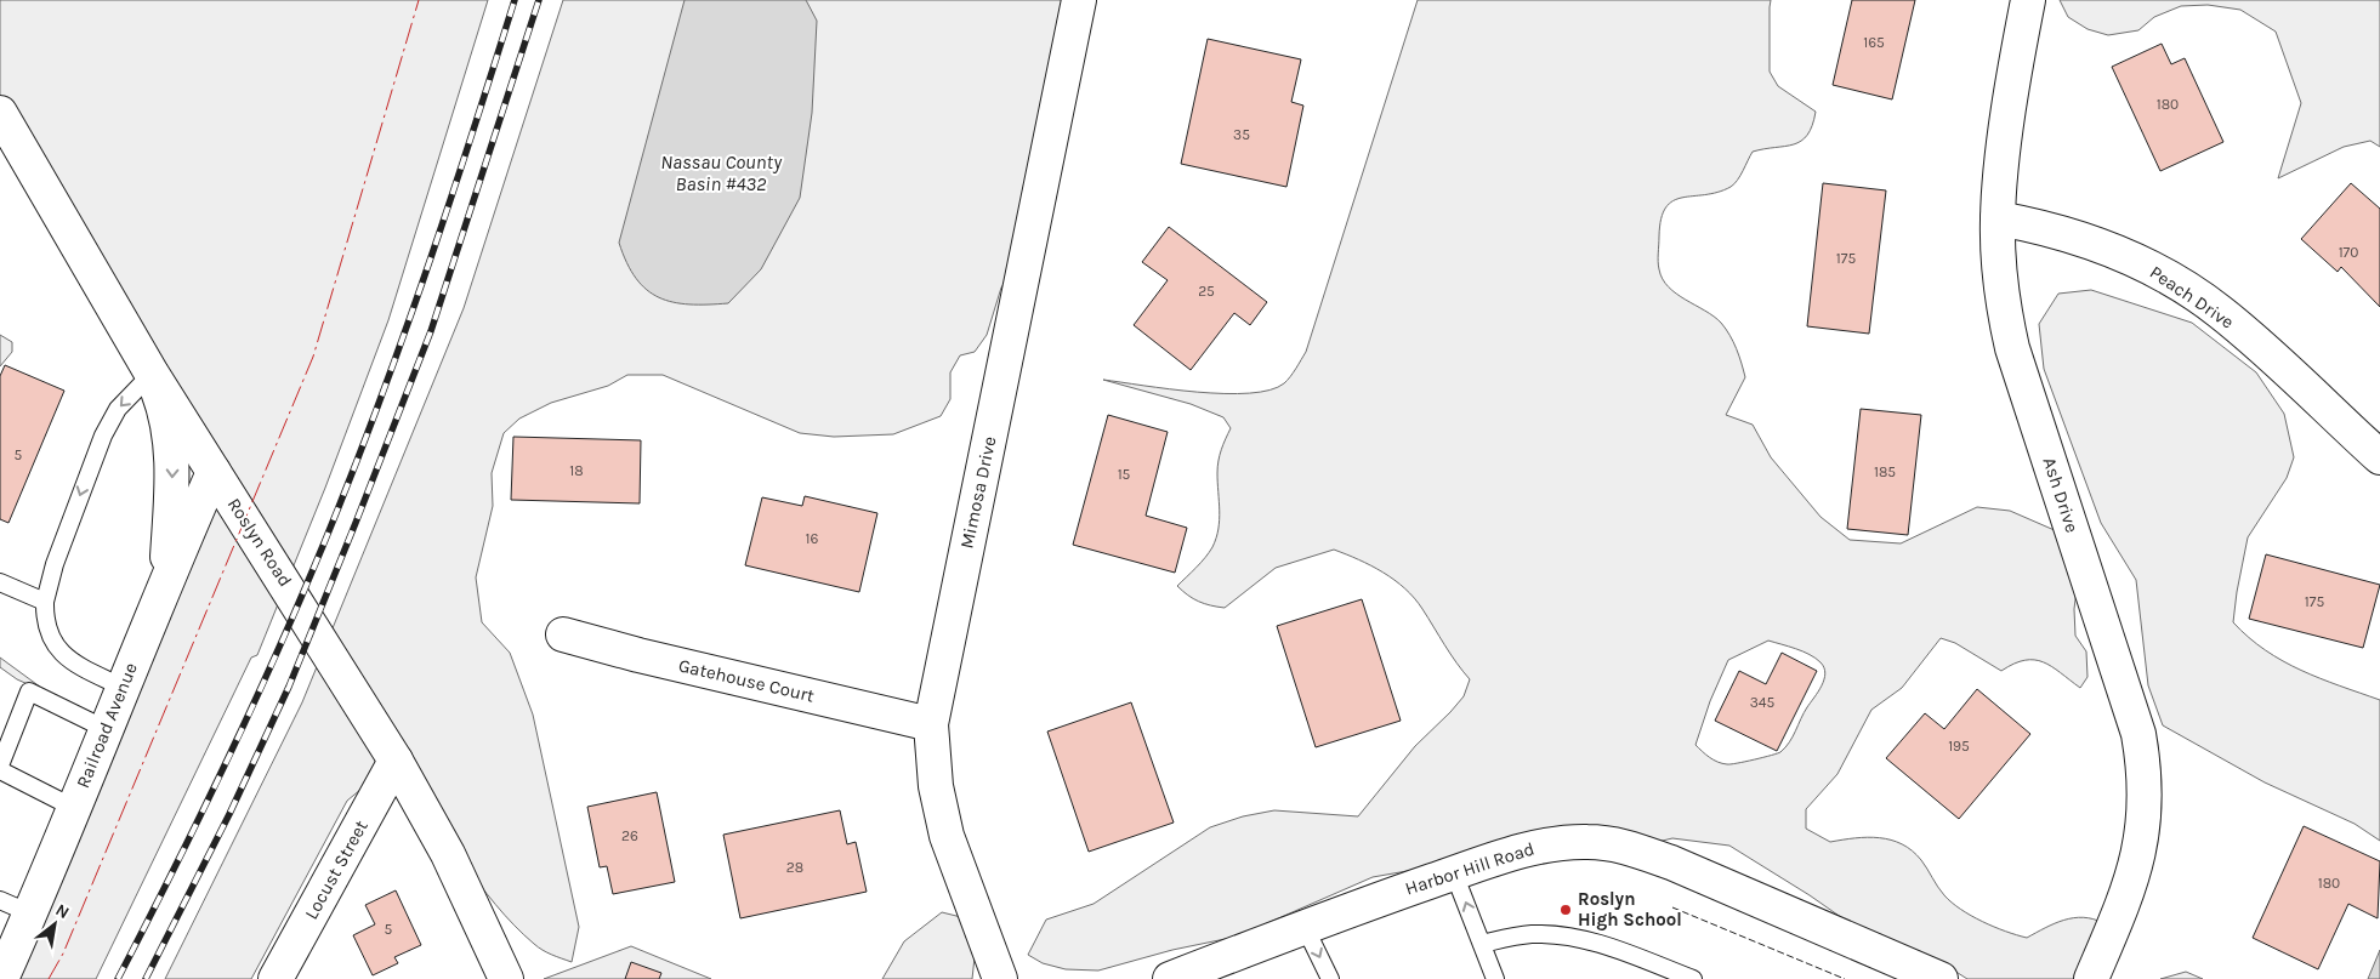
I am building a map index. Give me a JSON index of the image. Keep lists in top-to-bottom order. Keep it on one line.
{"streets":{"street":["Peach Drive","Mimosa Drive","Ash Drive","Roslyn Road","Gatehouse Court","Railroad Avenue","Harbor Hill Road","Locust Street"]},"crossings":[["Peach Drive","Ash Drive"],["Mimosa Drive","Gatehouse Court"],["Roslyn Road","Railroad Avenue"],["Roslyn Road","Locust Street"]],"water":["Nassau County Basin #432"],"places":["Roslyn High School"],"house_numbers":["165","180","35","170","175","25","5","18","185","15","16","175","345","195","26","28","180","5"],"north":"top right"}
